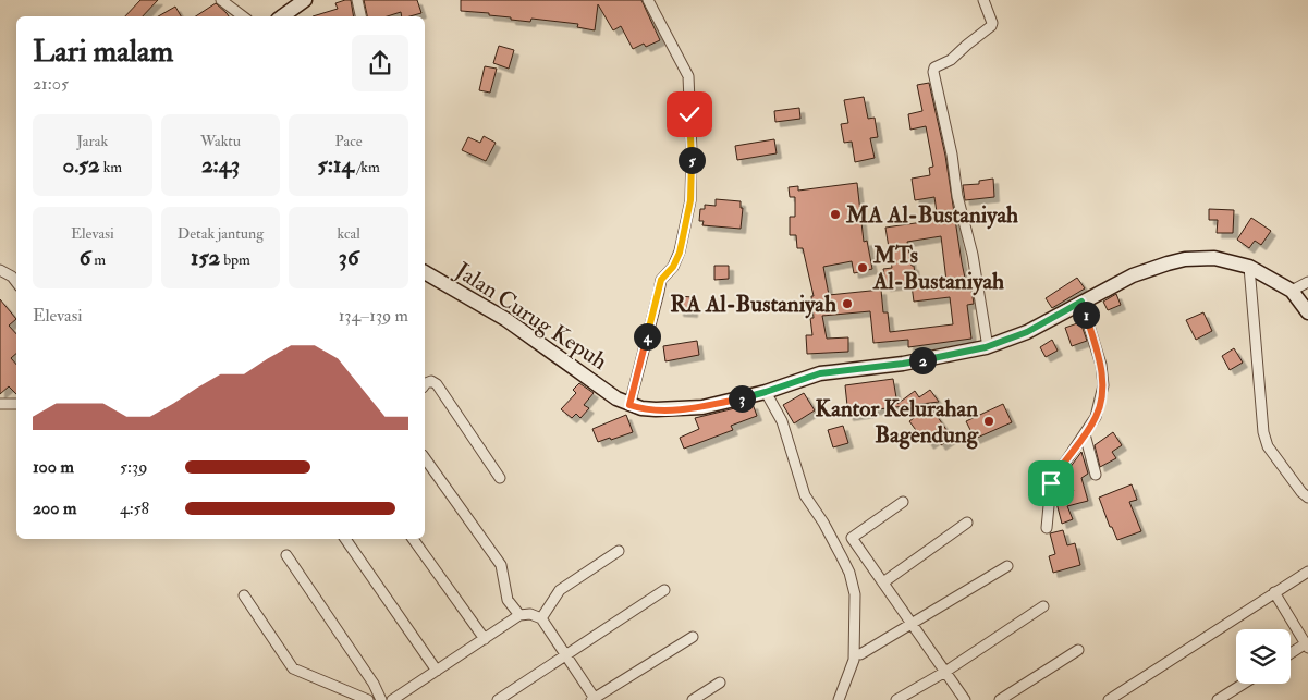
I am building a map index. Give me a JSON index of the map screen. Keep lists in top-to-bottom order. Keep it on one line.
{"streets":{"street":["Jalan Curug Kepuh"]},"places":["MA Al-Bustaniyah","MTs Al-Bustaniyah","RA Al-Bustaniyah","Kantor Kelurahan Bagendung"],"page":{"heading":["Lari malam","21:05"],"stats":[["Jarak","0.52 km"],["Waktu","2:43"],["Pace","5:14 /km"],["Elevasi","6 m"],["Detak jantung","152 bpm"],["kcal","36"]],"pins":["5","1","4","2","3"],"chart":["Elevasi","134–139 m"],"list":[{"name":"100 m","note":"5:39"},{"name":"200 m","note":"4:58"}]}}
